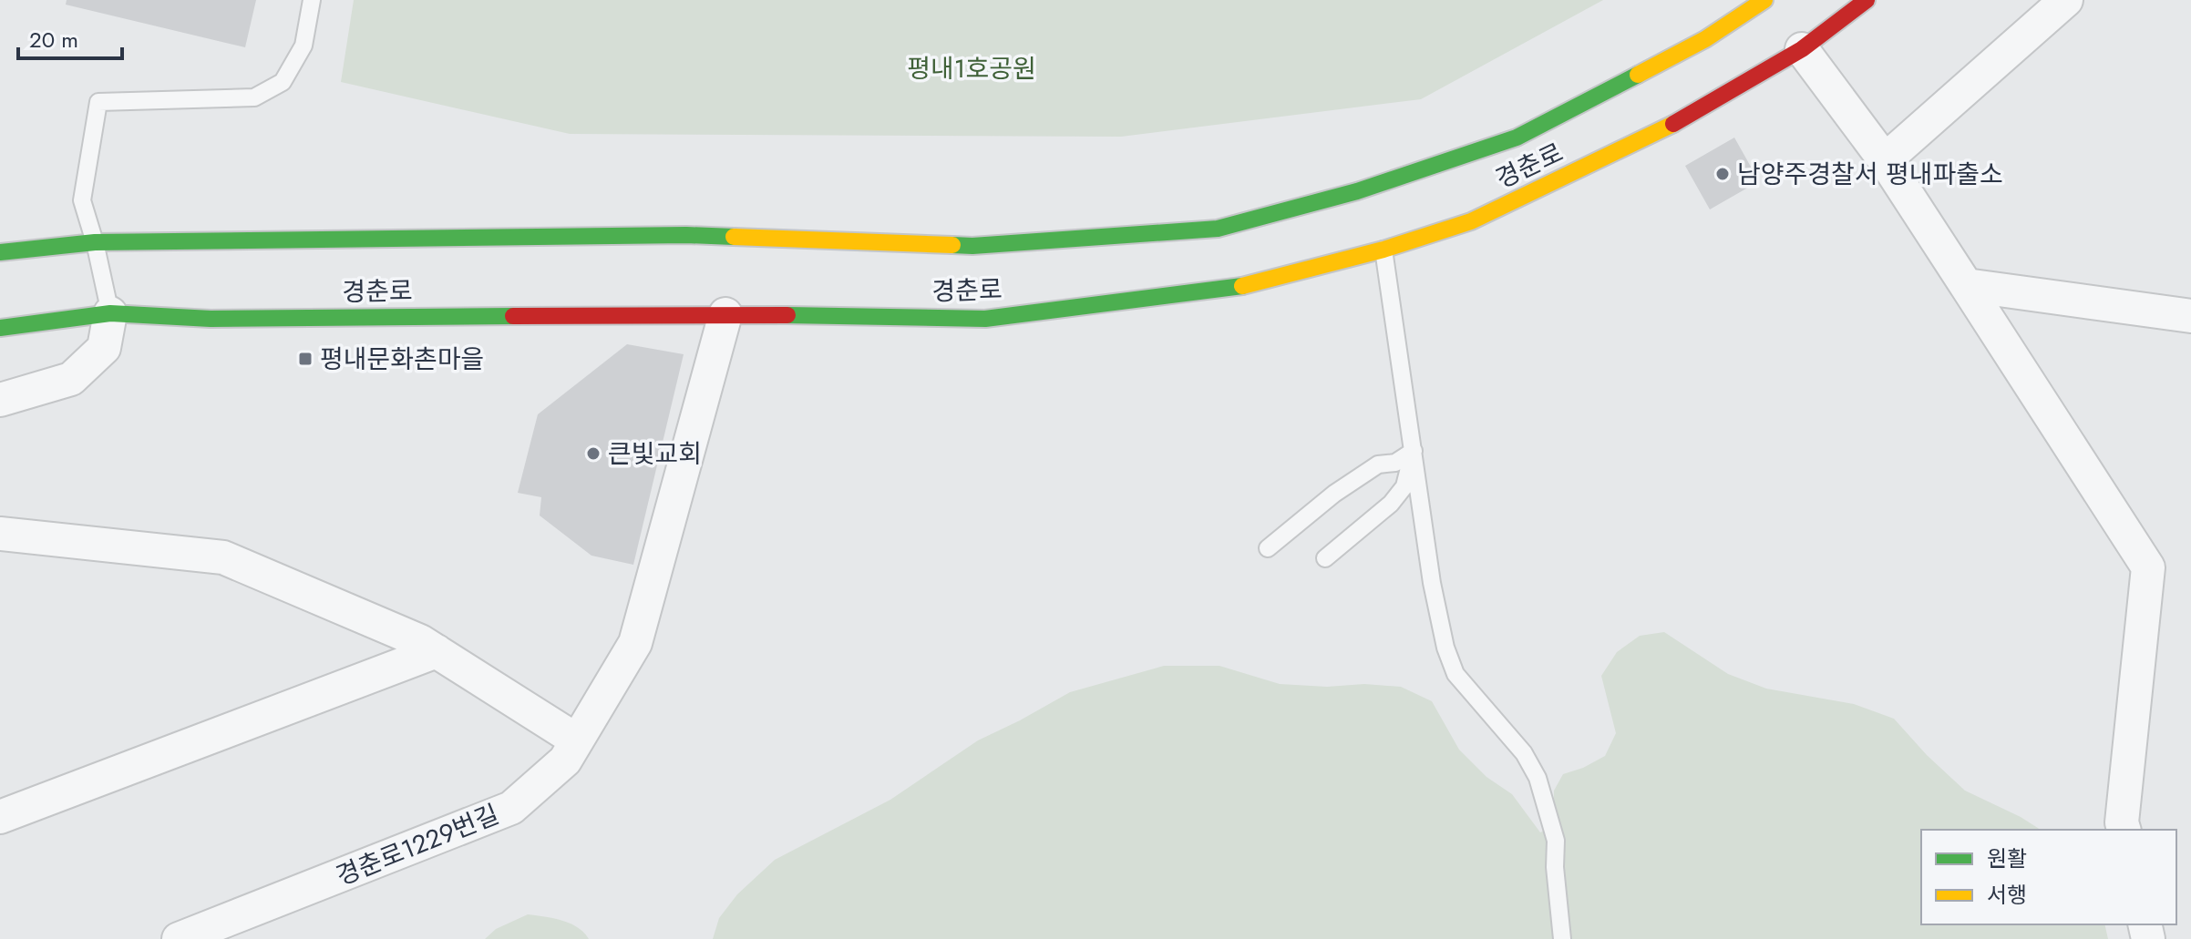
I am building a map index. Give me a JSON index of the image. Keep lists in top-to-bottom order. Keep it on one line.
{"streets":{"street":["경춘로","경춘로1229번길"]},"crossings":[["경춘로","경춘로1229번길"]],"parks":["평내1호공원"],"places":{"other":["남양주경찰서 평내파출소","큰빛교회"],"transit":["평내문화촌마을"]},"legend":["원활","서행"],"scale_bar":"20 m"}
